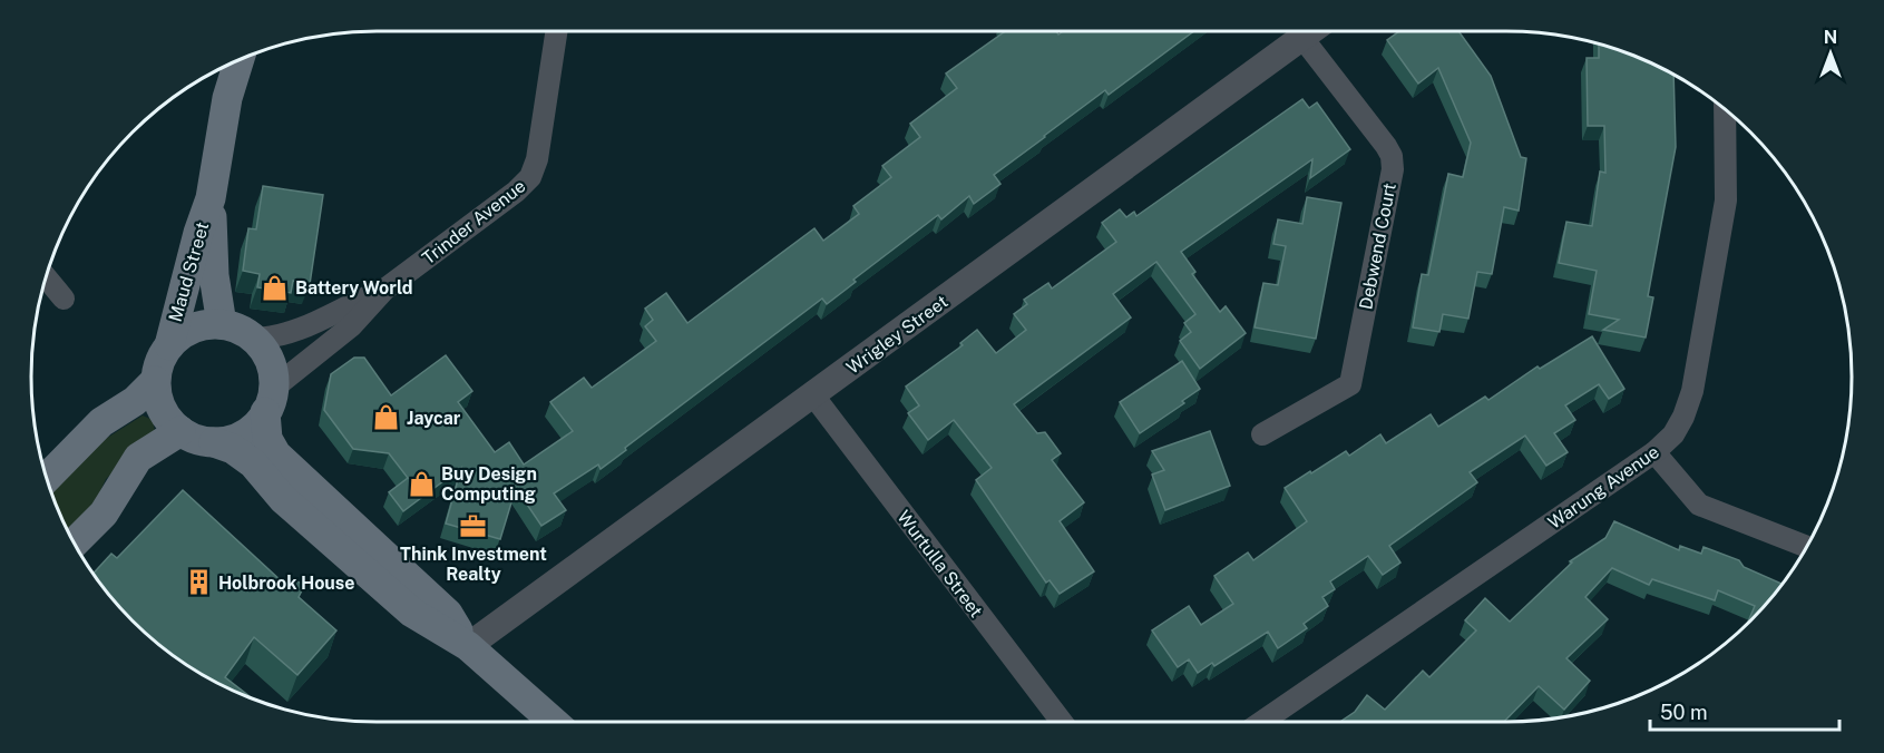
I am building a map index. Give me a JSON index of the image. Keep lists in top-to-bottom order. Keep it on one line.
{"streets":{"main road":["Maud Street"],"street":["Trinder Avenue","Debwend Court","Wrigley Street","Warung Avenue","Wurtulla Street"]},"crossings":[["Trinder Avenue","Maud Street"],["Debwend Court","Wrigley Street"],["Wrigley Street","Wurtulla Street"]],"places":{"shop":["Battery World","Jaycar","Buy Design Computing"],"office":["Think Investment Realty"],"building":["Holbrook House"]},"scale_bar":"50 m","north":"top"}
